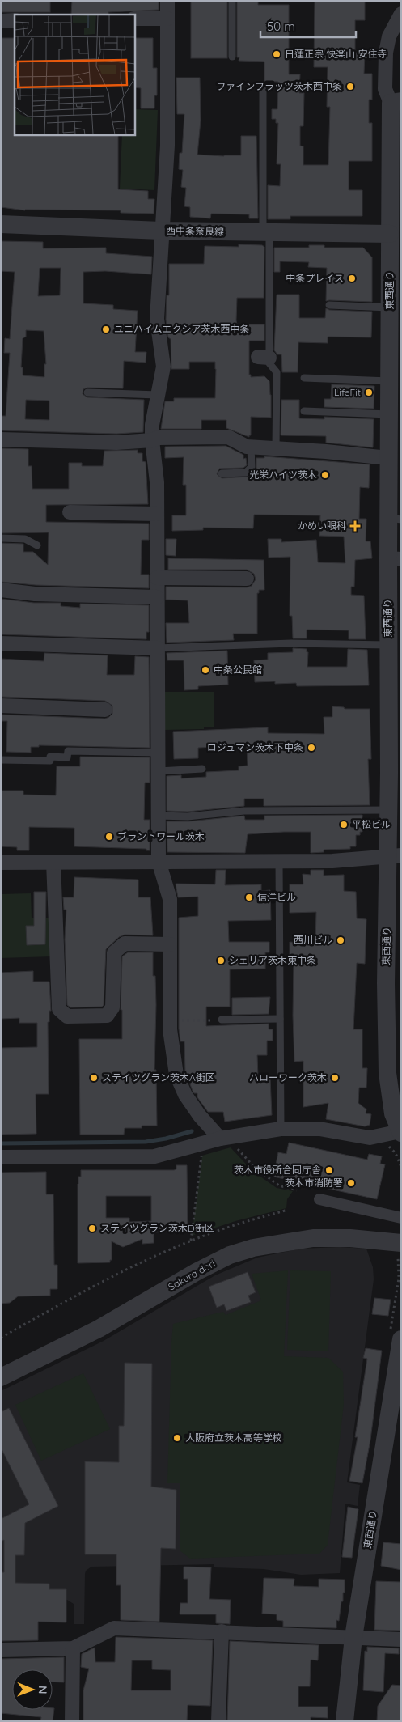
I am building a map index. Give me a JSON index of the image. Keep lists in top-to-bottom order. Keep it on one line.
{"streets":{"street":["西中条奈良線","東西通り","Sakura dori"]},"crossings":[["西中条奈良線","東西通り"]],"places":{"other":["日蓮正宗 快楽山 安住寺","ファインフラッツ茨木西中条","中条プレイス","ユニハイムエクシア茨木西中条","LifeFit","光栄ハイツ茨木","中条公民館","ロジュマン茨木下中条","平松ビル","ブラントワール茨木","信洋ビル","西川ビル","シェリア茨木東中条","ステイツグラン茨木A街区","ハローワーク茨木","茨木市役所合同庁舎","茨木市消防署","ステイツグラン茨木D街区","大阪府立茨木高等学校"],"health":["かめい眼科"]},"scale_bar":"50 m","north":"right"}
